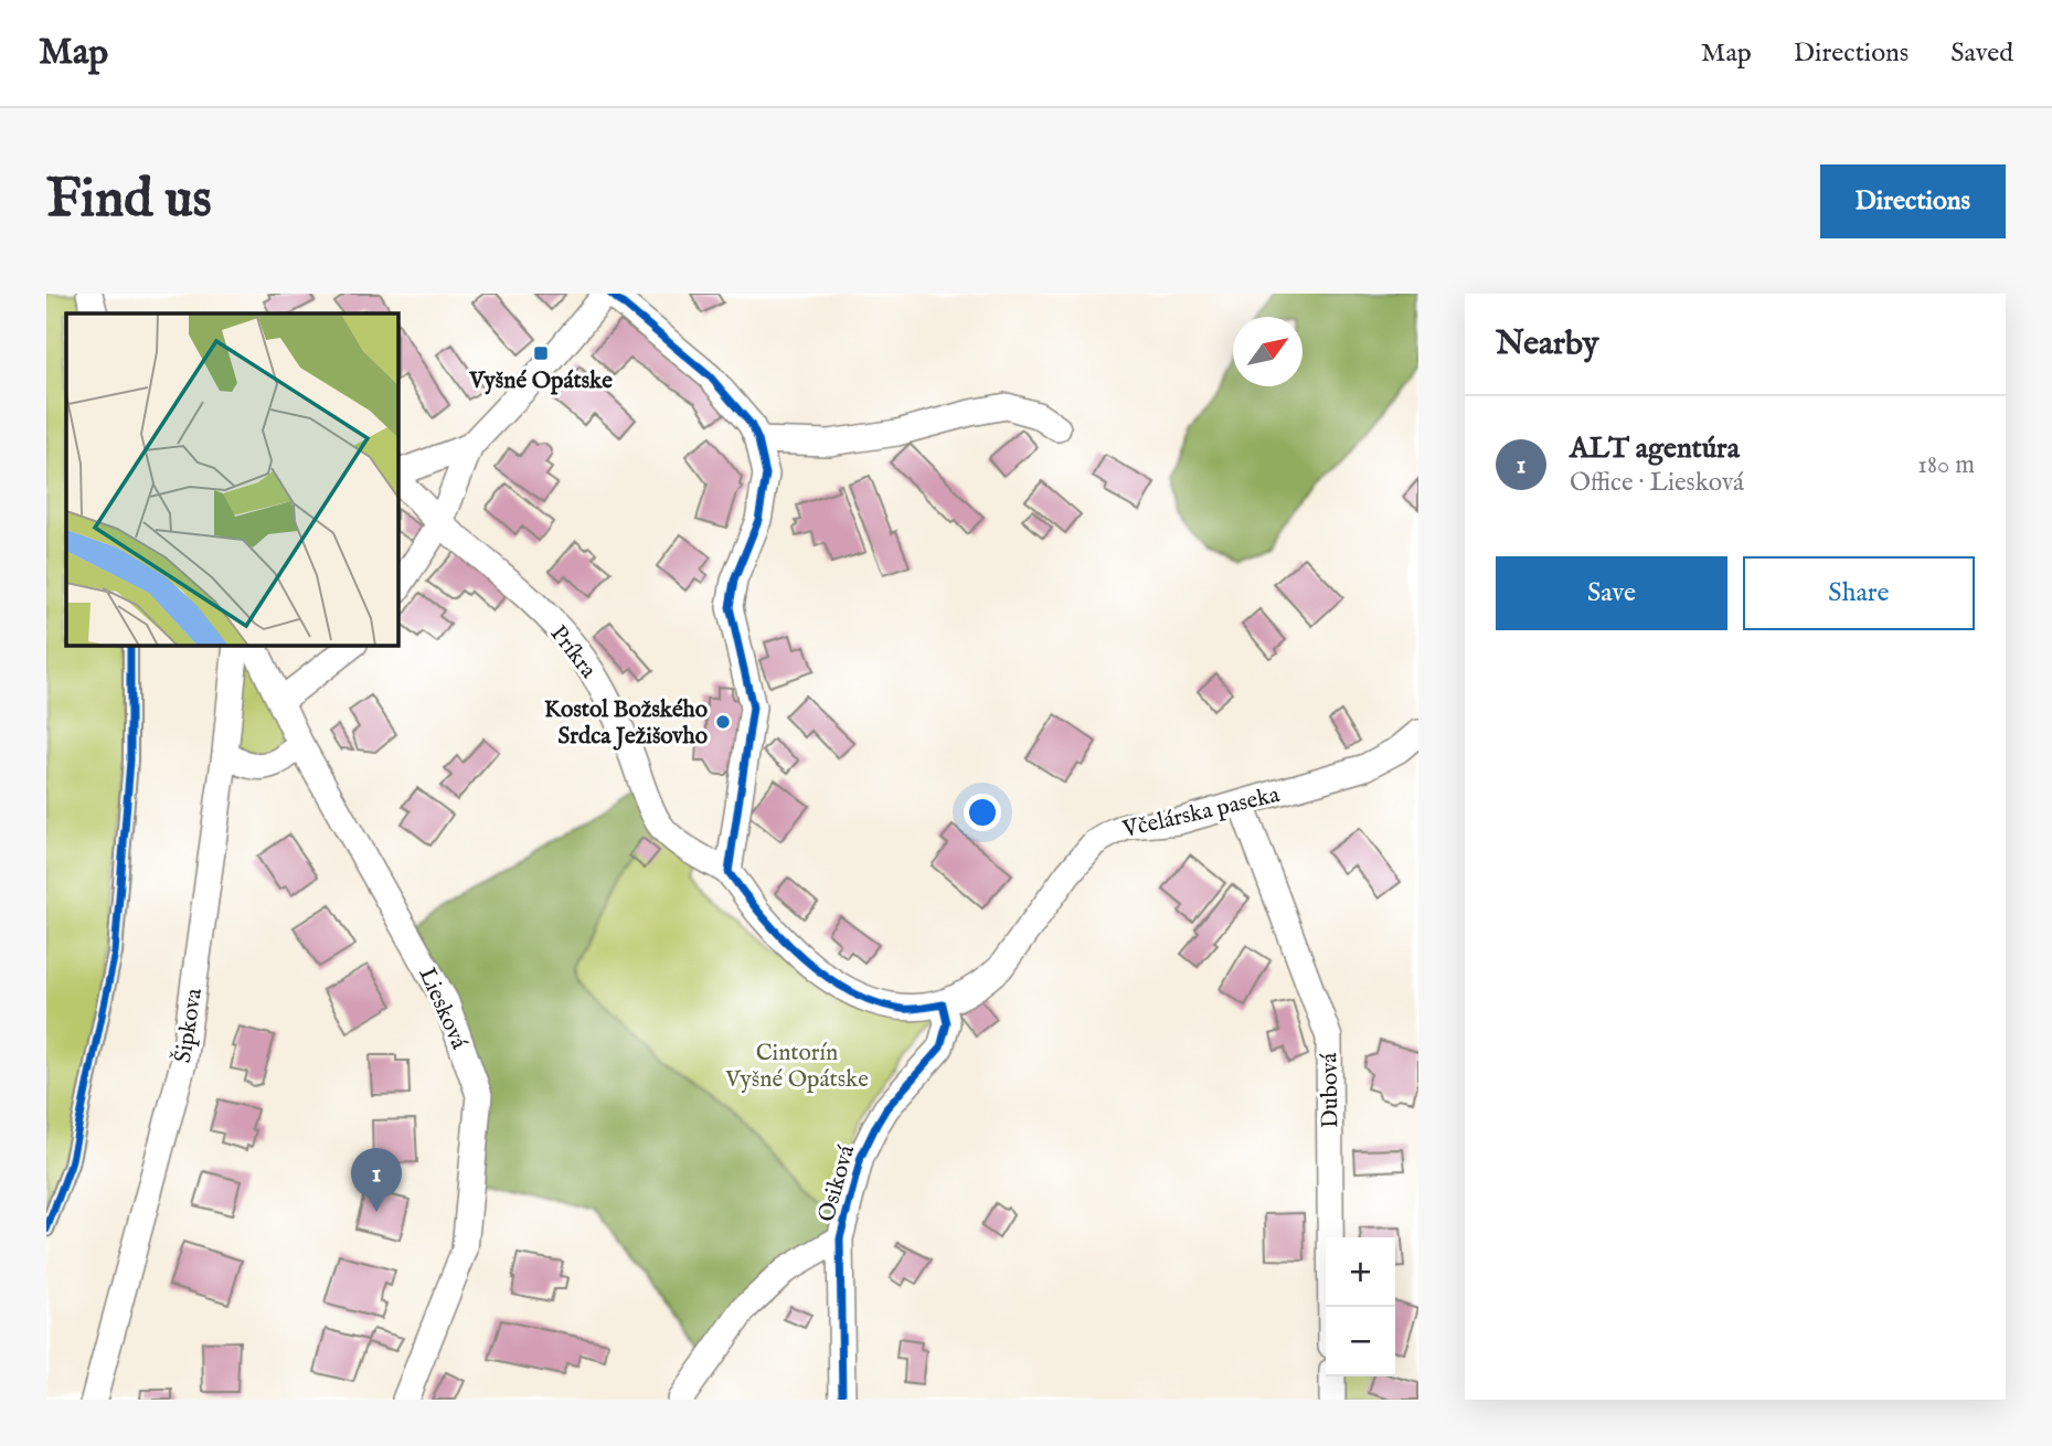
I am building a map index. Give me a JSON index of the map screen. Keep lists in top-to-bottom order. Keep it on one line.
{"streets":{"street":["Príkra","Včelárska paseka","Liesková","Šipkova","Dubová","Osiková"]},"crossings":[["Príkra","Včelárska paseka"],["Včelárska paseka","Dubová"],["Včelárska paseka","Osiková"]],"parks":["Cintorín Vyšné Opátske"],"places":{"transit":["Vyšné Opátske"],"other":["Kostol Božského Srdca Ježišovho"]},"north":"top right","page":{"header":"Map","nav":["Map","Directions","Saved"],"buttons":["Directions",["Save","Share"]],"title":"Find us","heading":"Nearby","list":[{"mark":"1","name":"ALT agentúra","note":"Office · Liesková","value":"180 m"}],"pins":"1","map_buttons":["+","−"]}}
